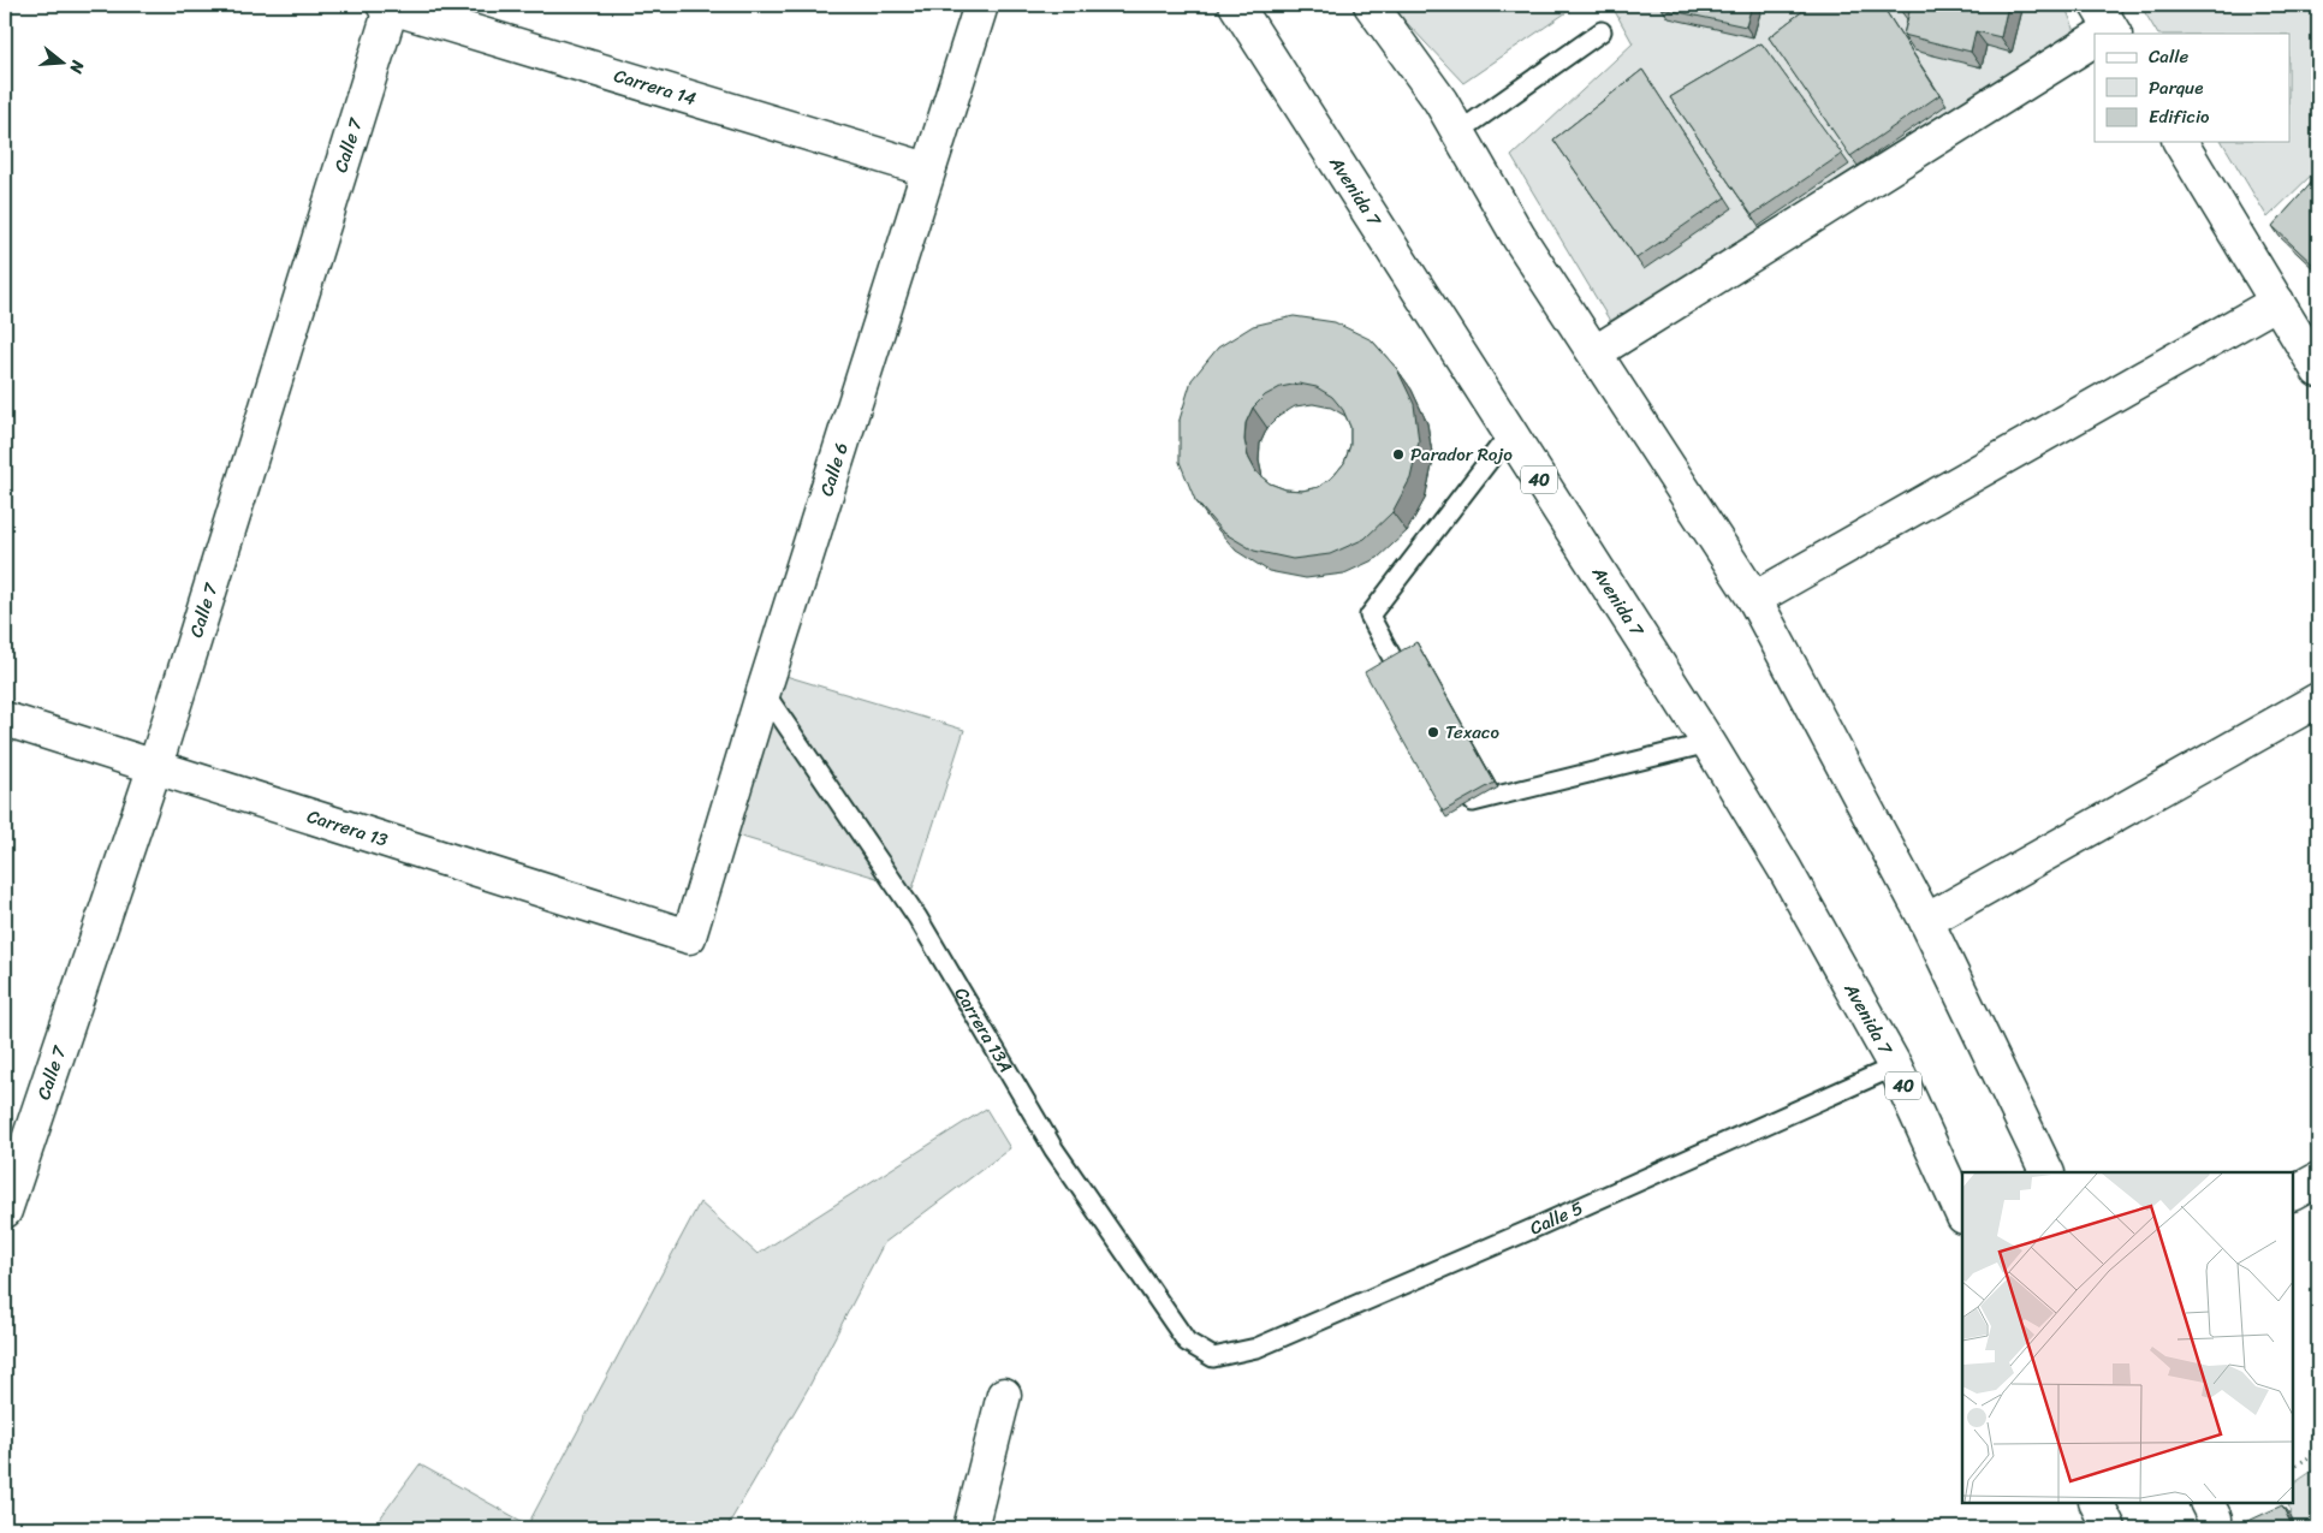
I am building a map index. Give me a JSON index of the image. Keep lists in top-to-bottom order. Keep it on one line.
{"streets":{"street":["Carrera 14","Calle 7","Avenida 7","Calle 6","40","Carrera 13"],"lane":["Carrera 13A","Calle 5"]},"crossings":[["Carrera 14","Calle 7"],["Carrera 14","Calle 6"],["Calle 7","Carrera 13"],["Avenida 7","Calle 5"],["Calle 6","Carrera 13"],["Calle 6","Carrera 13A"],["Carrera 13A","Calle 5"]],"places":["Parador Rojo","Texaco"],"legend":["Calle","Parque","Edificio"],"north":"right"}
